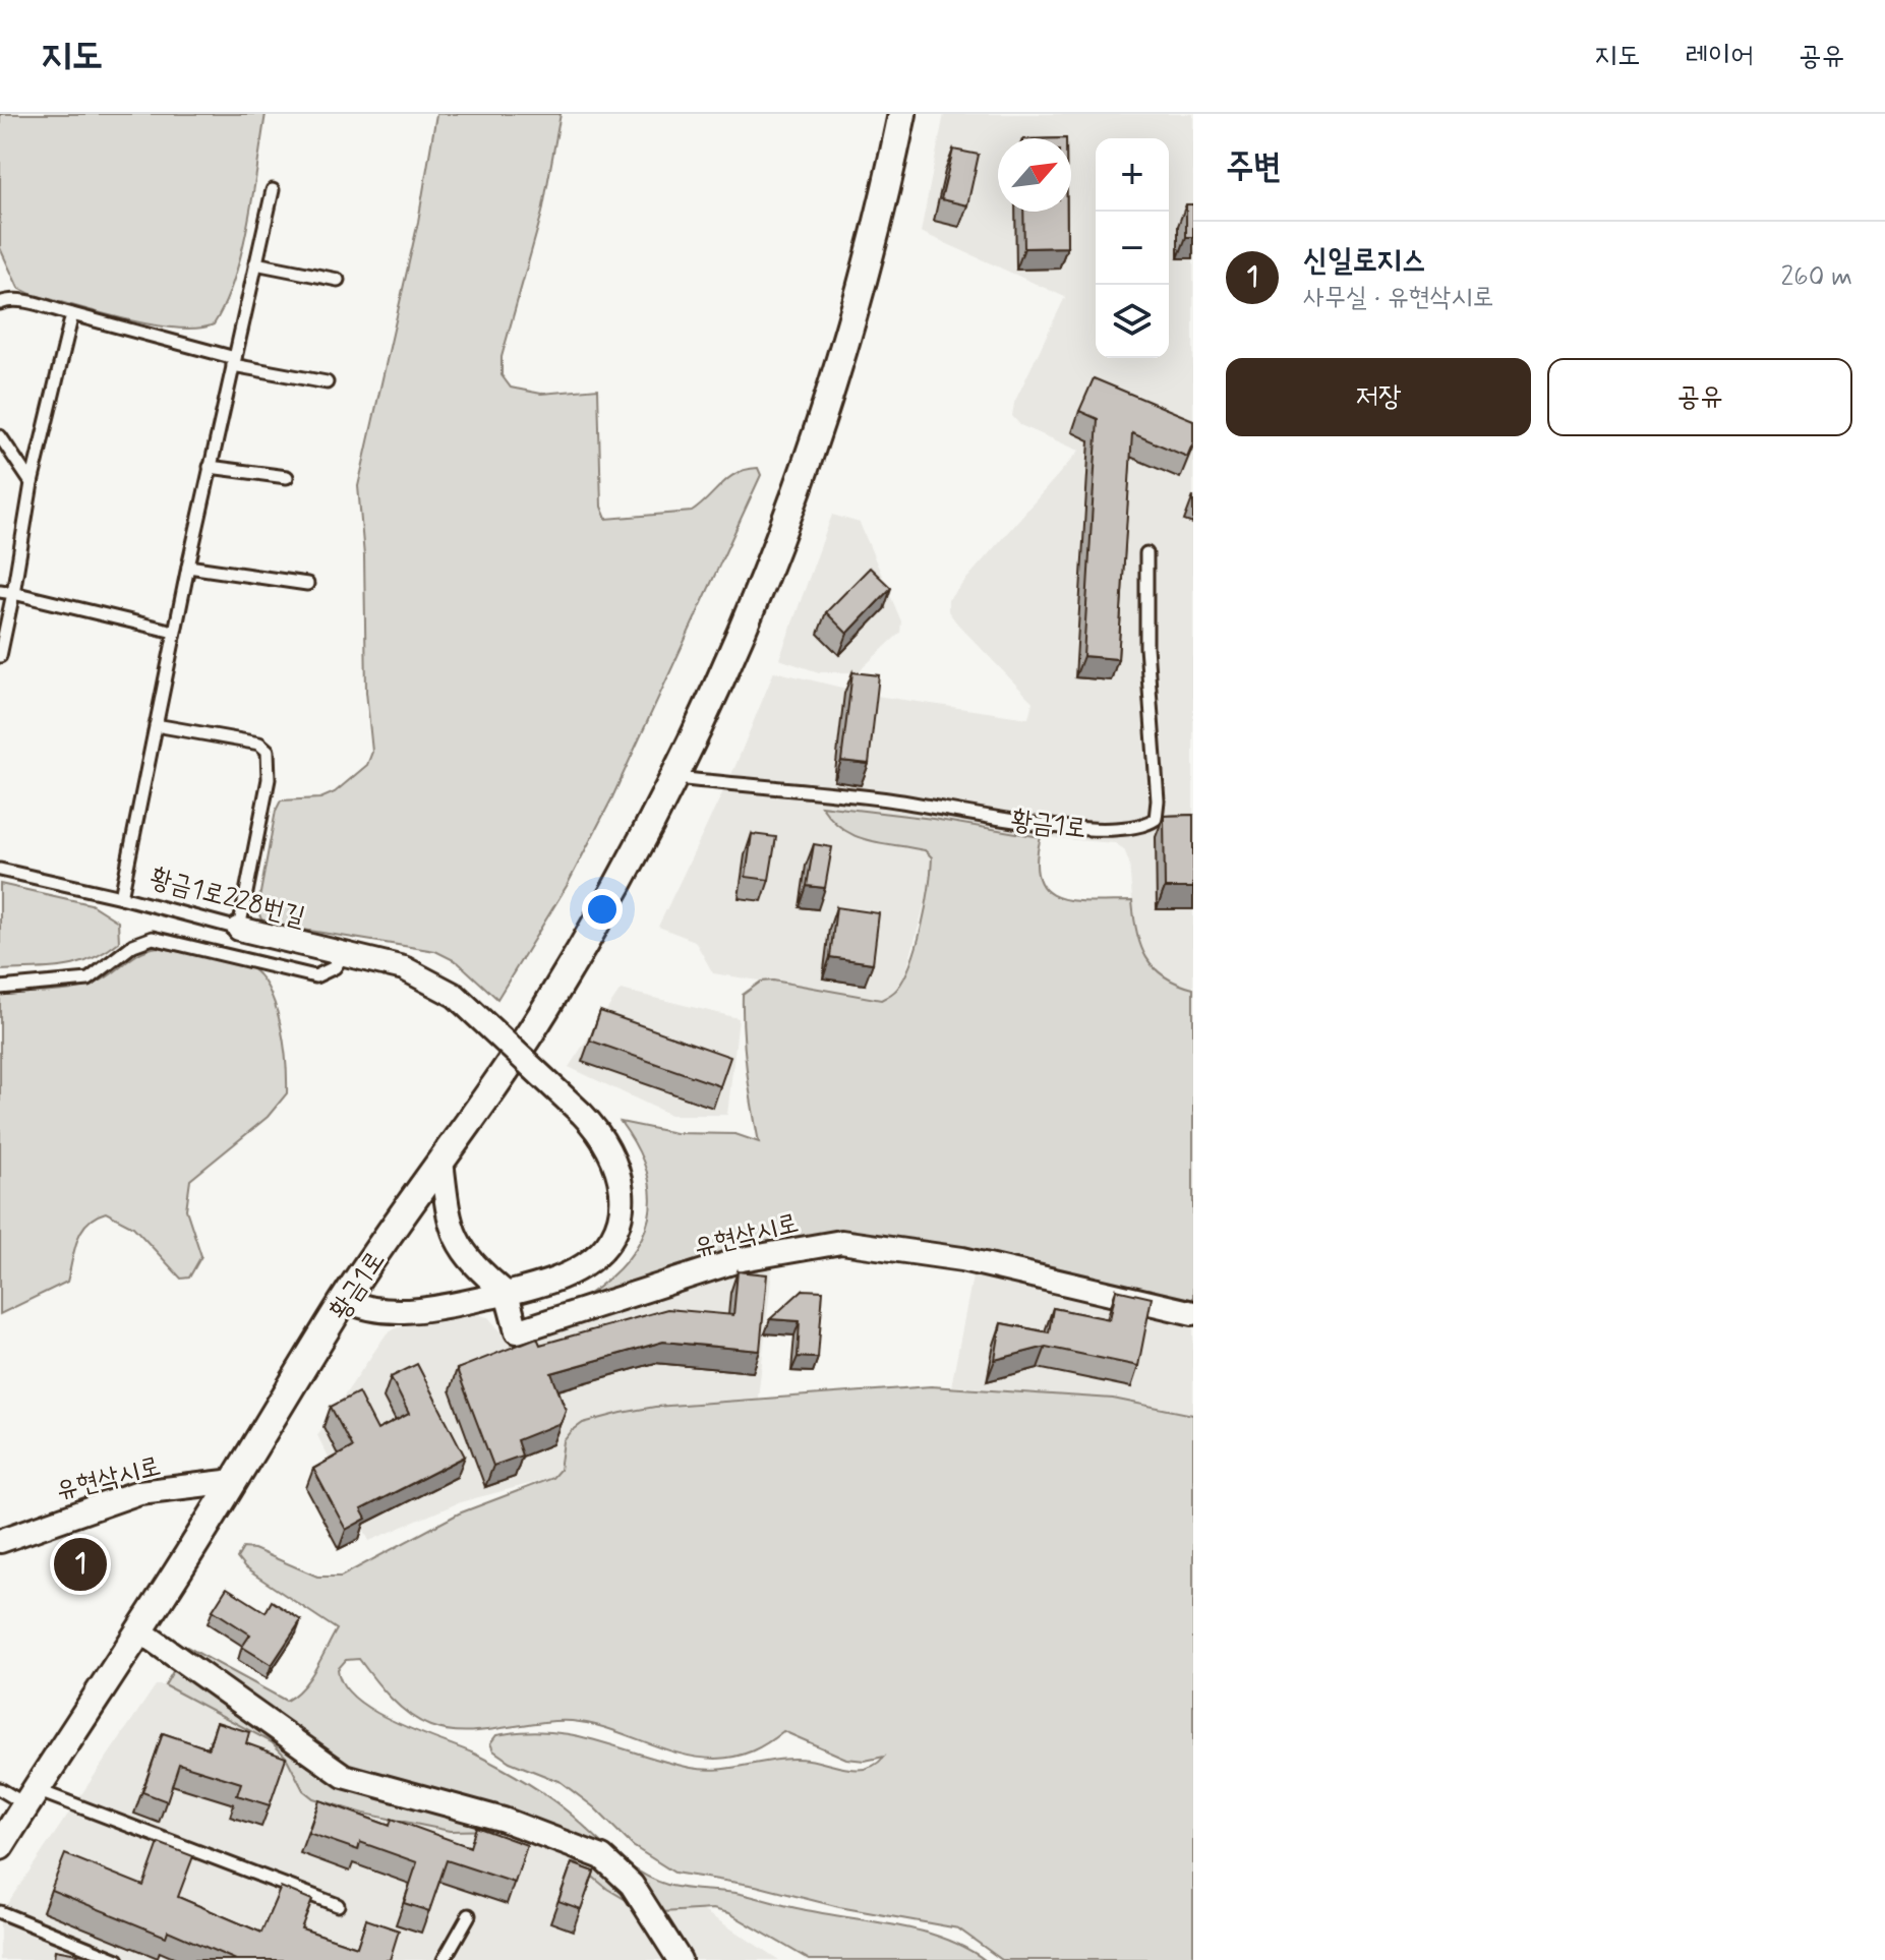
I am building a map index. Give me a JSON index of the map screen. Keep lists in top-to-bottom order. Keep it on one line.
{"streets":{"street":["황금1로","황금1로228번길","유현삭시로"]},"crossings":[["황금1로","유현삭시로"],["황금1로228번길","유현삭시로"]],"north":"top right","page":{"header":"지도","nav":["지도","레이어","공유"],"heading":"주변","map_buttons":["+","−"],"list":[{"mark":"1","name":"신일로지스","note":"사무실 · 유현삭시로","value":"260 m"}],"buttons":["저장","공유"],"pins":"1"}}
